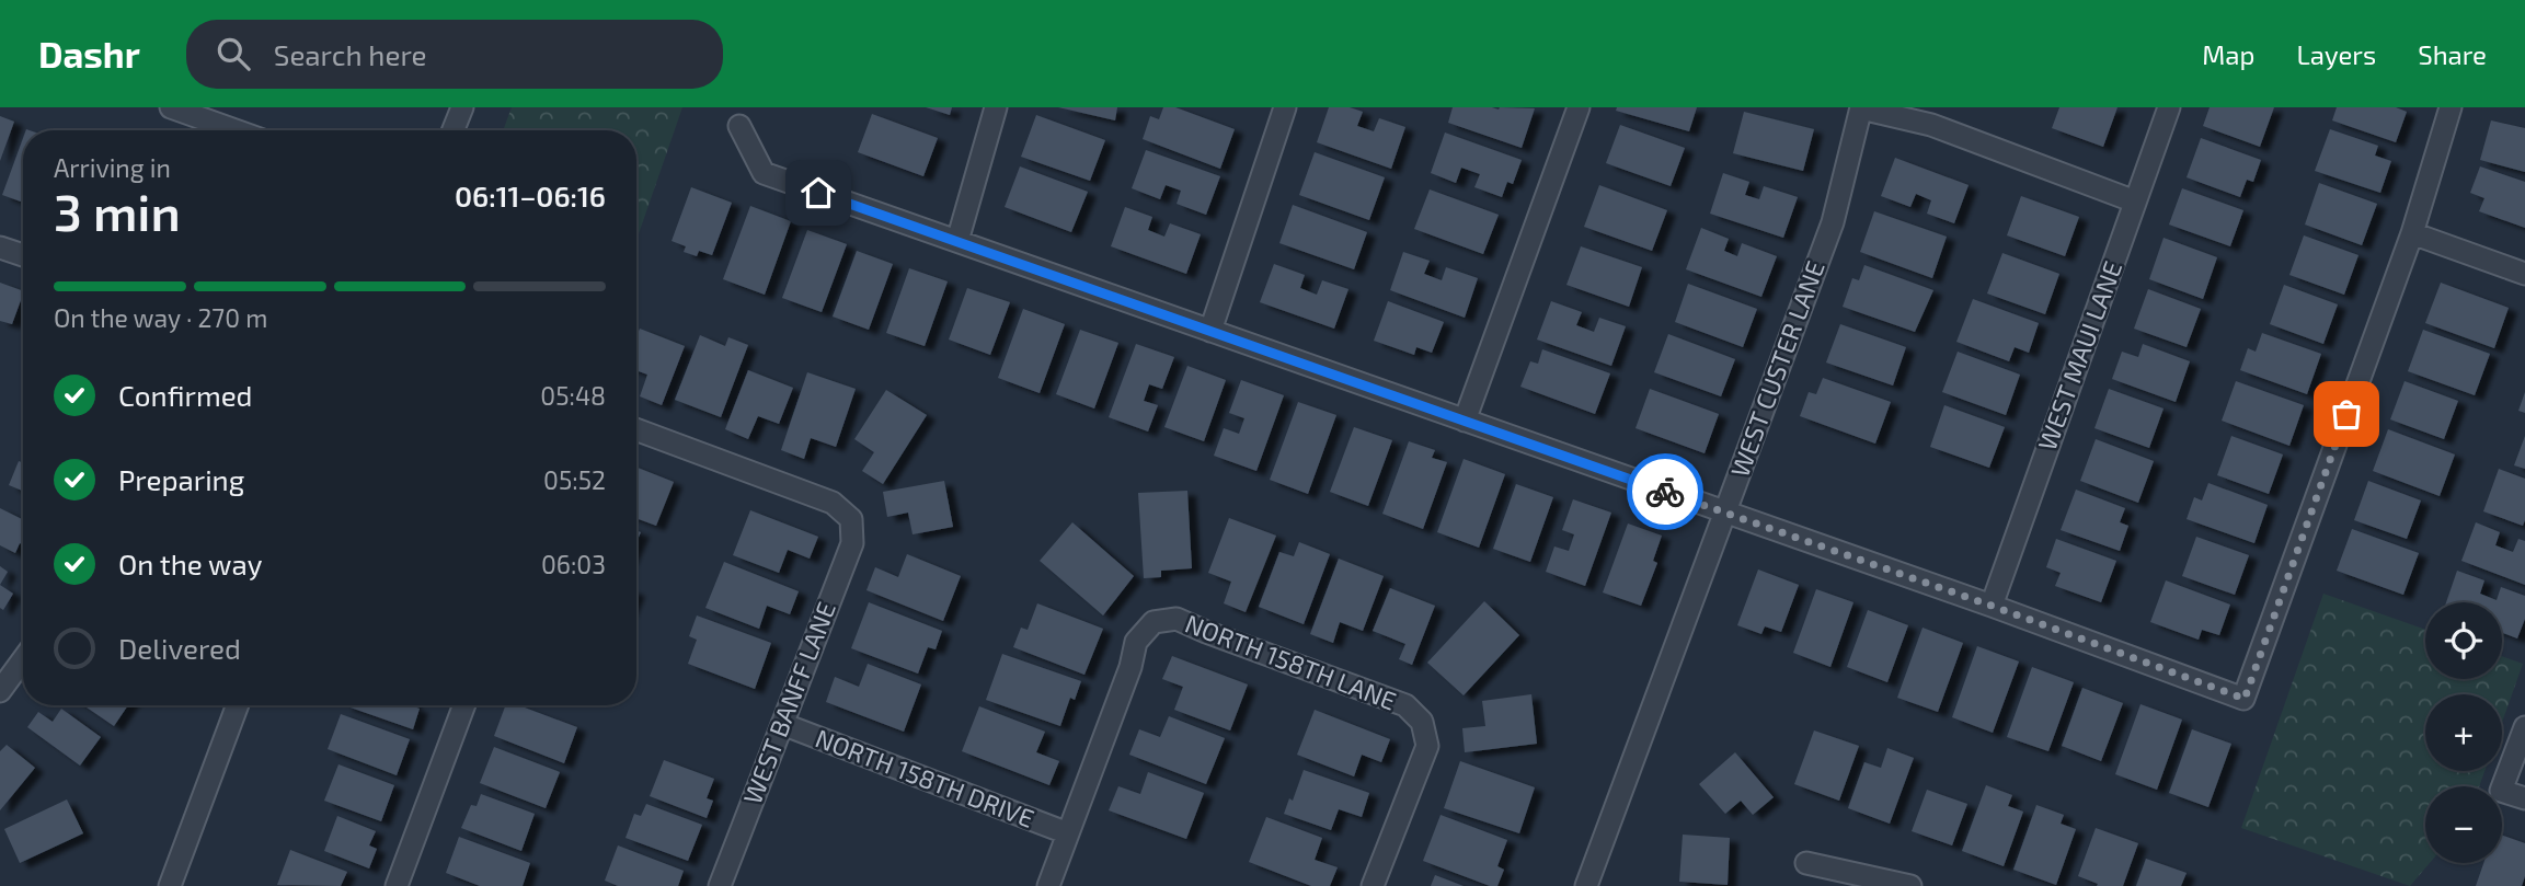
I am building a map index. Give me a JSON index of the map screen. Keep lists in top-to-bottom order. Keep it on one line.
{"streets":{"street":["WEST MAUI LANE","WEST CUSTER LANE","NORTH 158TH LANE","WEST BANFF LANE","NORTH 158TH DRIVE"]},"crossings":[["NORTH 158TH LANE","NORTH 158TH DRIVE"],["WEST BANFF LANE","NORTH 158TH DRIVE"]],"page":{"header":"Dashr","search":"Search here","nav":["Map","Layers","Share"],"heading":["3 min","Arriving in","06:11–06:16"],"bar":"On the way · 270 m","list":[["Confirmed","05:48"],["Preparing","05:52"],["On the way","06:03"],"Delivered"],"map_buttons":["+","−"]}}
